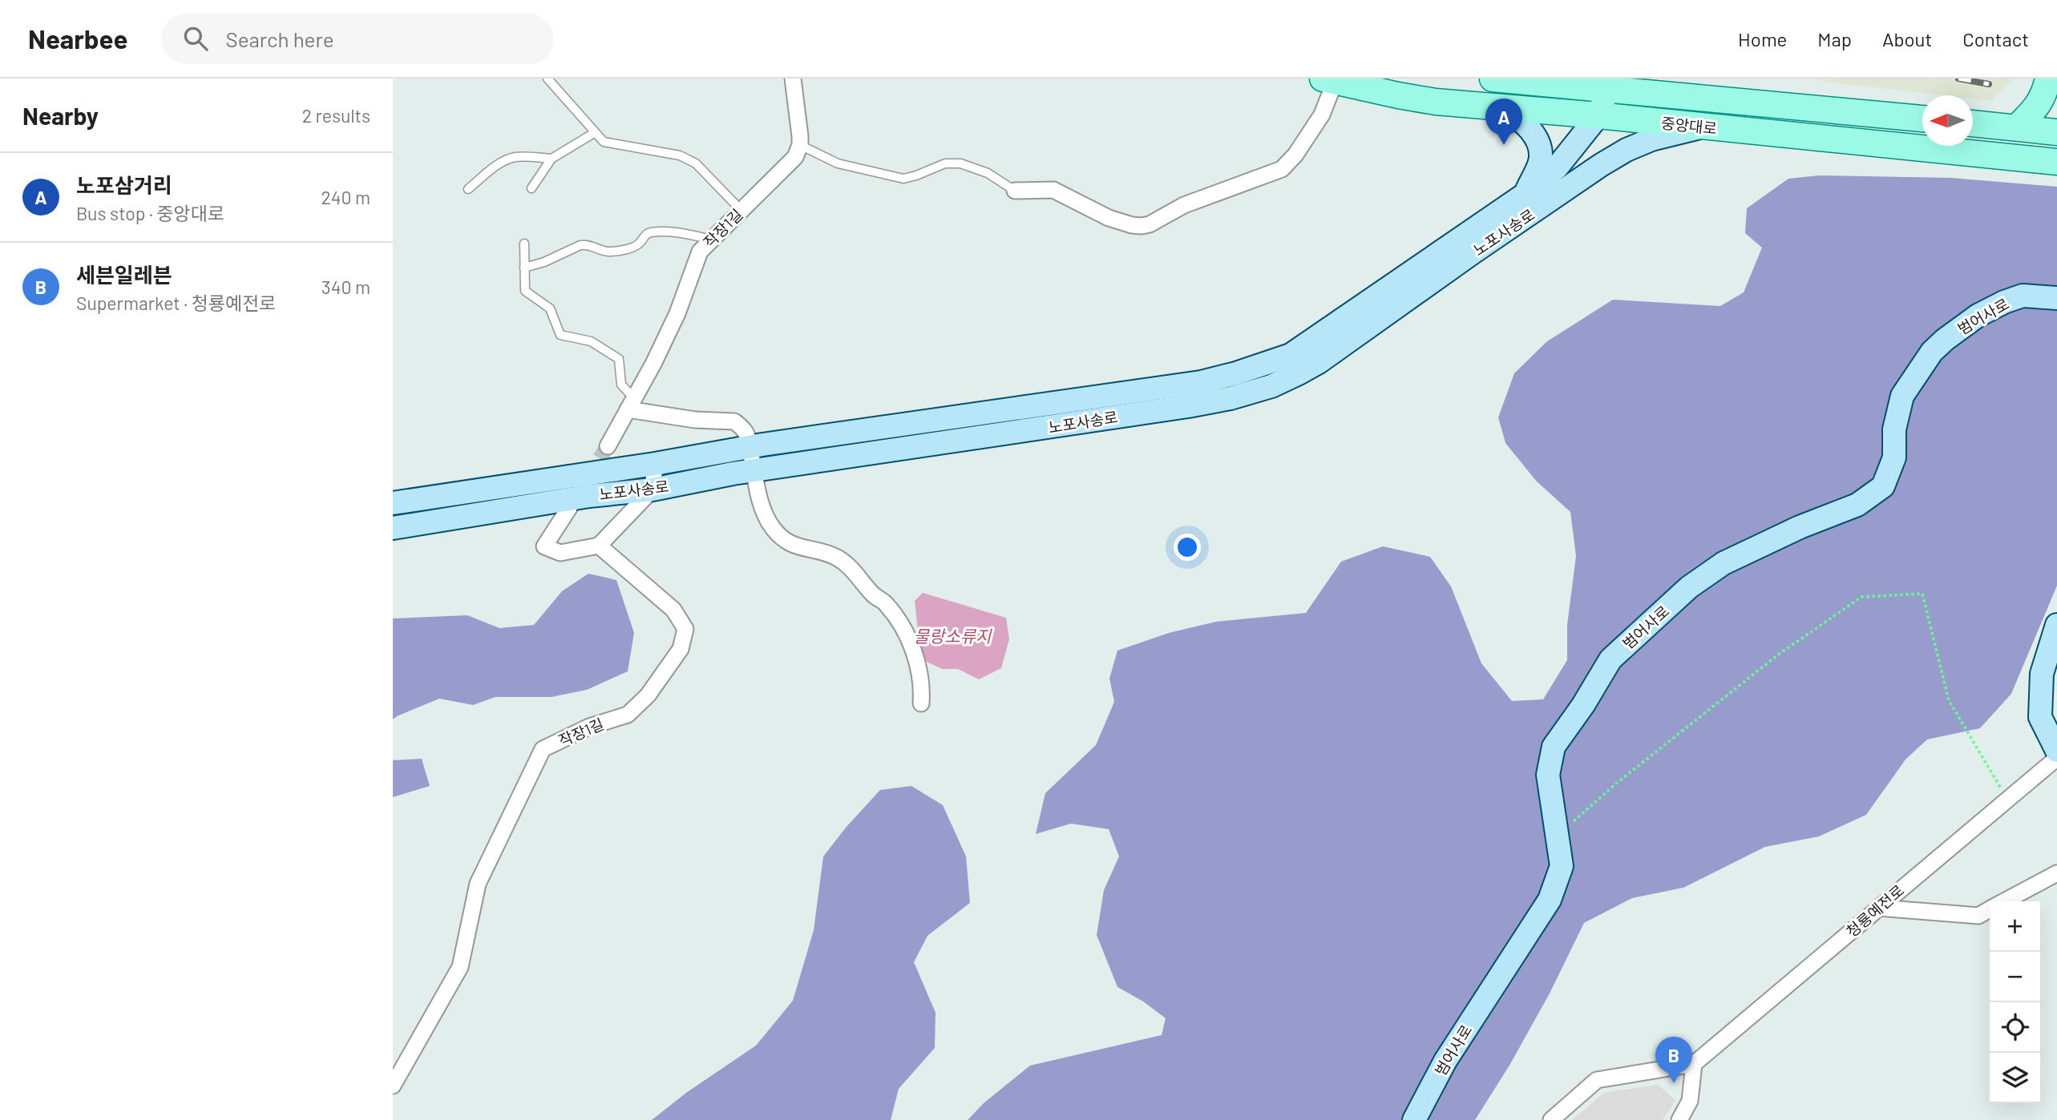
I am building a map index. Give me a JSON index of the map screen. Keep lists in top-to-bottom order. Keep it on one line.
{"streets":{"main road":["중앙대로","노포사송로","범어사로"],"street":["작장1길","청룡예전로"]},"crossings":[["중앙대로","노포사송로"]],"water":["물랑소류지"],"north":"left","page":{"header":"Nearbee","search":"Search here","nav":["Home","Map","About","Contact"],"heading":["Nearby","2 results"],"pins":["A","B"],"list":[{"mark":"A","name":"노포삼거리","note":"Bus stop · 중앙대로","value":"240 m"},{"mark":"B","name":"세븐일레븐","note":"Supermarket · 청룡예전로","value":"340 m"}],"map_buttons":["+","−"]}}
